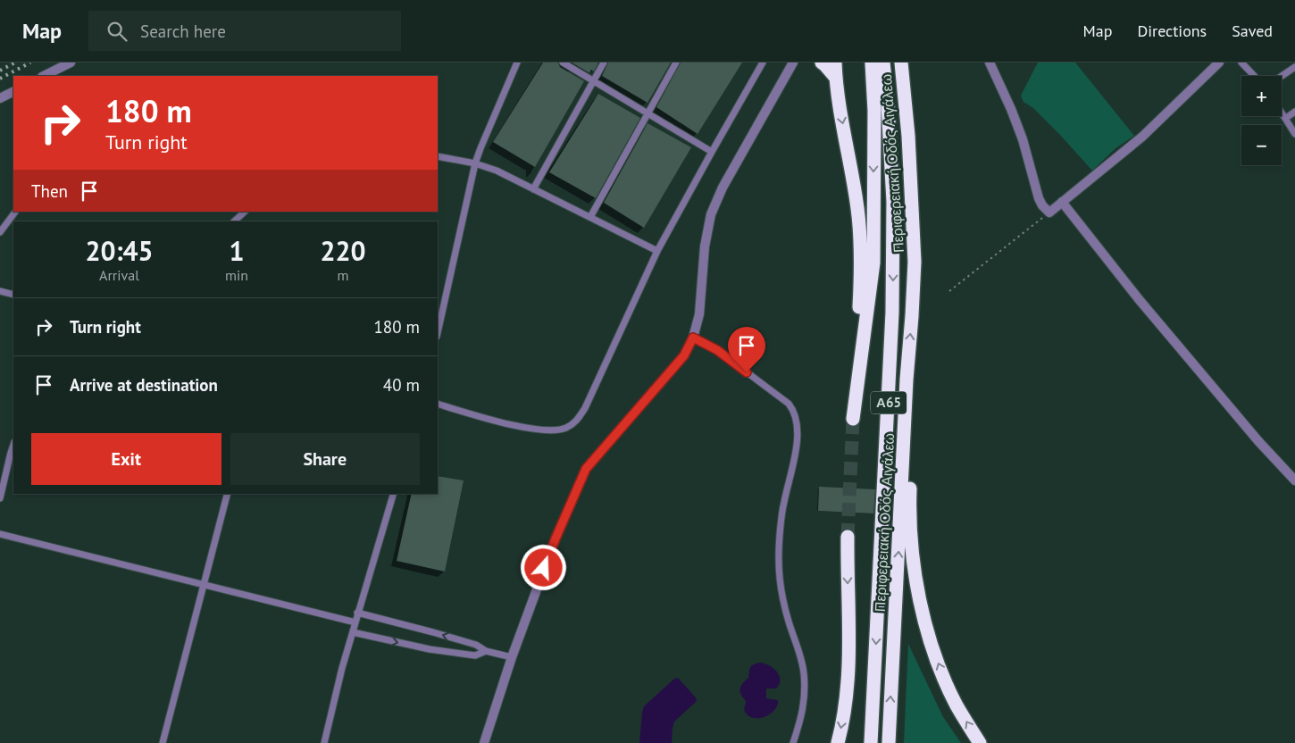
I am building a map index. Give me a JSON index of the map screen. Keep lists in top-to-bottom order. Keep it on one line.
{"streets":{"highway":["Περιφερειακή Οδός Αιγάλεω","Α65"]},"page":{"header":"Map","search":"Search here","nav":["Map","Directions","Saved"],"map_buttons":["+","−"],"turn":["180 m","Turn right"],"then":"Then","eta":["20:45","Arrival","1","min","220","m"],"list":[{"name":"Turn right","value":"180 m"},{"name":"Arrive at destination","value":"40 m"}],"buttons":["Exit","Share"]}}
